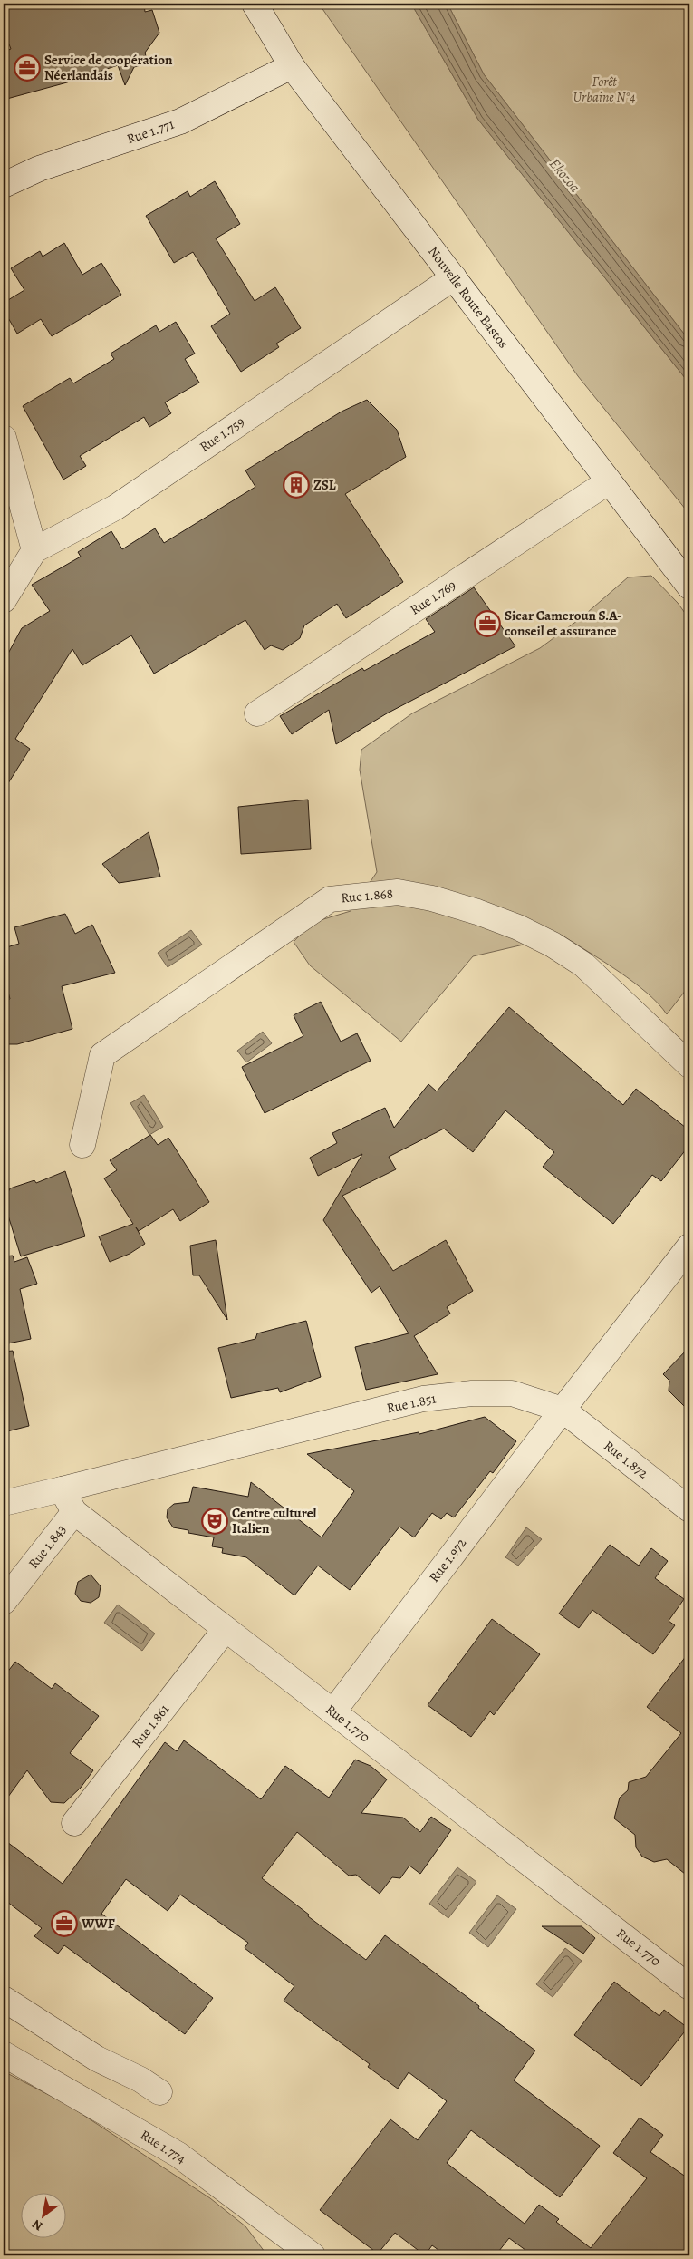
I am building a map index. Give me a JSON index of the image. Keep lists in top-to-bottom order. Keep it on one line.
{"streets":{"street":["Rue 1.771","Nouvelle Route Bastos","Rue 1.759","Rue 1.769","Rue 1.868","Rue 1.851","Rue 1.872","Rue 1.843","Rue 1.972","Rue 1.770","Rue 1.861","Rue 1.774"]},"crossings":[["Rue 1.771","Nouvelle Route Bastos"],["Nouvelle Route Bastos","Rue 1.759"],["Nouvelle Route Bastos","Rue 1.769"],["Rue 1.851","Rue 1.872"],["Rue 1.851","Rue 1.972"],["Rue 1.851","Rue 1.770"],["Rue 1.872","Rue 1.972"],["Rue 1.843","Rue 1.770"],["Rue 1.972","Rue 1.770"],["Rue 1.770","Rue 1.861"]],"water":["Ekozoa"],"parks":["Forêt Urbaine N°4"],"places":{"office":["Service de coopération Néerlandais","Sicar Cameroun S.A- conseil et assurance","WWF"],"building":["ZSL"],"theatre":["Centre culturel Italien"]},"north":"bottom left"}
